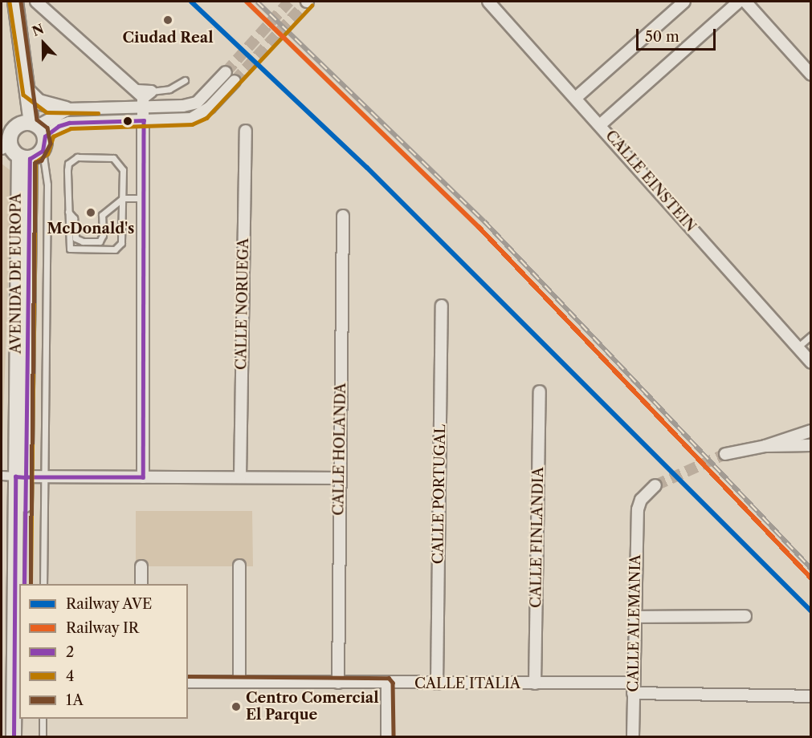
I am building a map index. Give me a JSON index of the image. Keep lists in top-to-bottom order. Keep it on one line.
{"streets":{"main road":["AVENIDA DE EUROPA"],"street":["CALLE EINSTEIN","CALLE NORUEGA","CALLE HOLANDA","CALLE PORTUGAL","CALLE FINLANDIA","CALLE ALEMANIA","CALLE ITALIA"]},"crossings":[["CALLE HOLANDA","CALLE ITALIA"],["CALLE PORTUGAL","CALLE ITALIA"],["CALLE FINLANDIA","CALLE ITALIA"],["CALLE ALEMANIA","CALLE ITALIA"]],"places":["Ciudad Real","McDonald's","Centro Comercial El Parque"],"lines":["rail line AVE","rail line IR","transit line 1A","transit line 4","transit line 2"],"legend":["Railway AVE","Railway IR","2","4","1A"],"scale_bar":"50 m","north":"top"}
